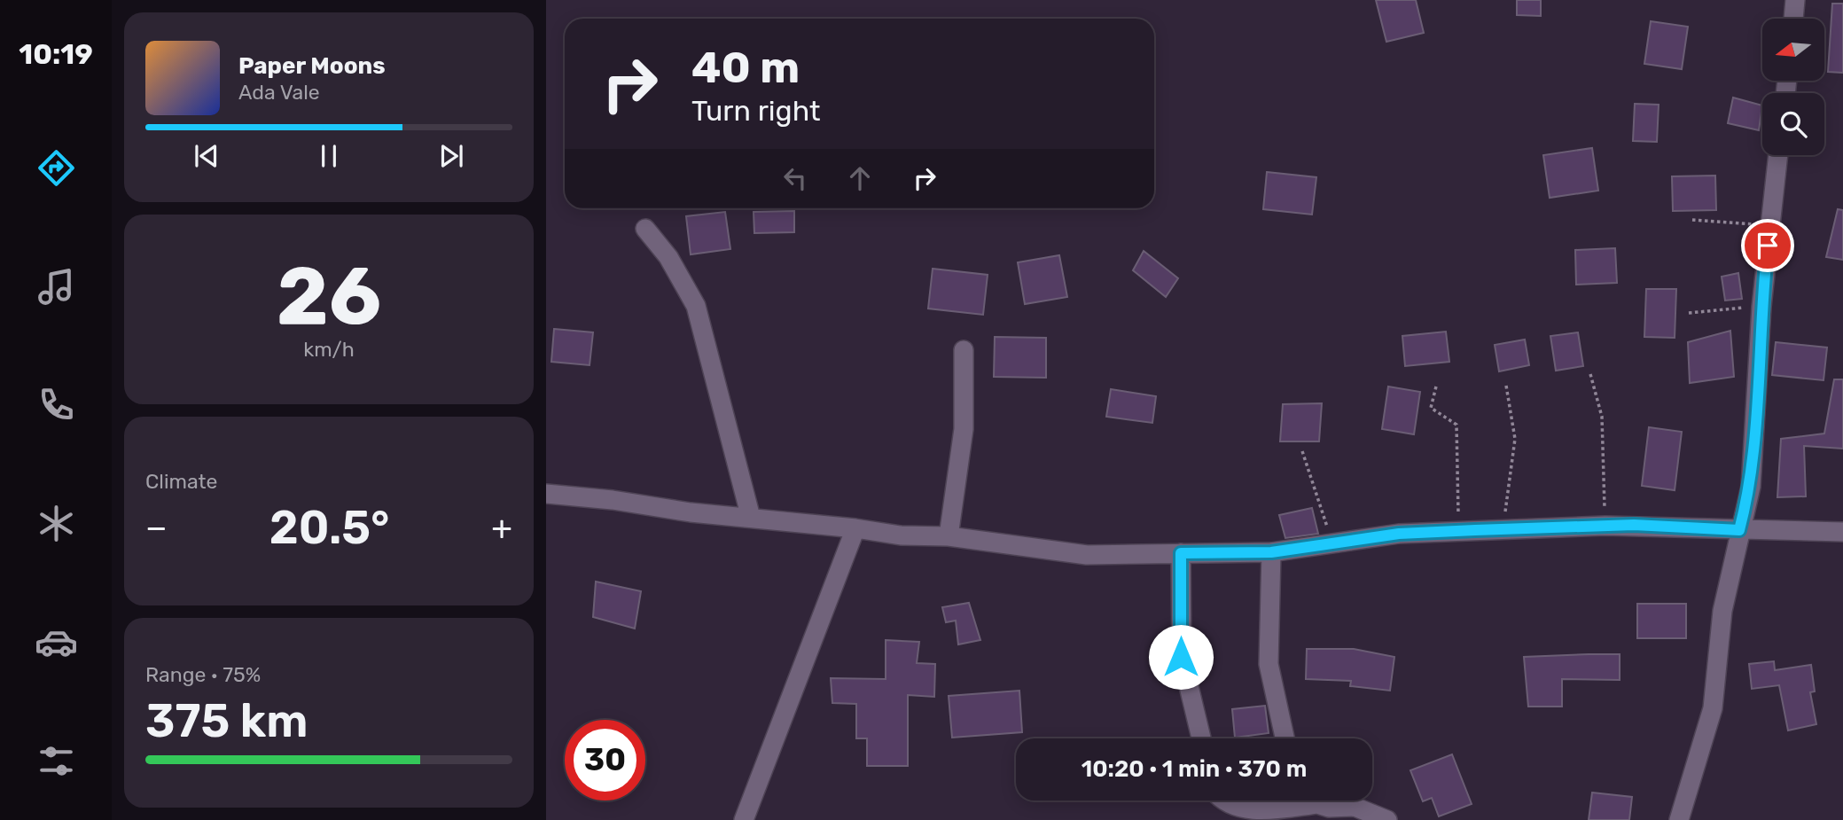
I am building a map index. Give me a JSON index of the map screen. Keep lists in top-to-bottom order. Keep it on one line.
{"north":"left","page":{"tabs":"10:19","turn":["40 m","Turn right"],"song":["Paper Moons","Ada Vale"],"tile":[["26","km/h"],"Climate",["Range · 75%","375 km"]],"heat":["−","20.5°","+"],"limit":"30","trip":"10:20 · 1 min · 370 m"}}
